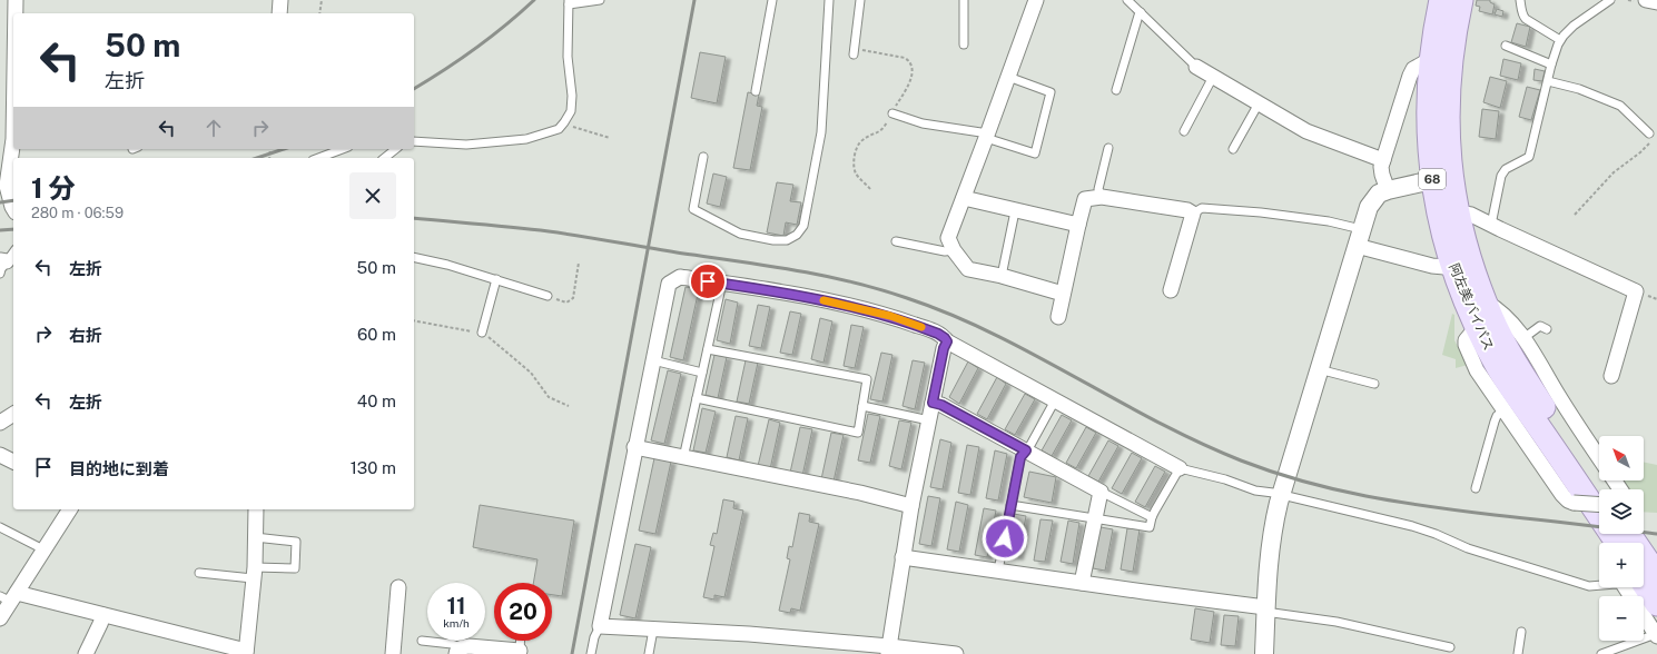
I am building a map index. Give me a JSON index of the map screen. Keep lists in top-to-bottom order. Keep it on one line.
{"streets":{"main road":["68","阿左美バイパス"]},"north":"top left","page":{"turn":["50 m","左折"],"heading":["1 分","280 m · 06:59"],"list":[{"name":"左折","value":"50 m"},{"name":"右折","value":"60 m"},{"name":"左折","value":"40 m"},{"name":"目的地に到着","value":"130 m"}],"map_buttons":["+","−"],"speed":"11 km/h","limit":"20"}}
